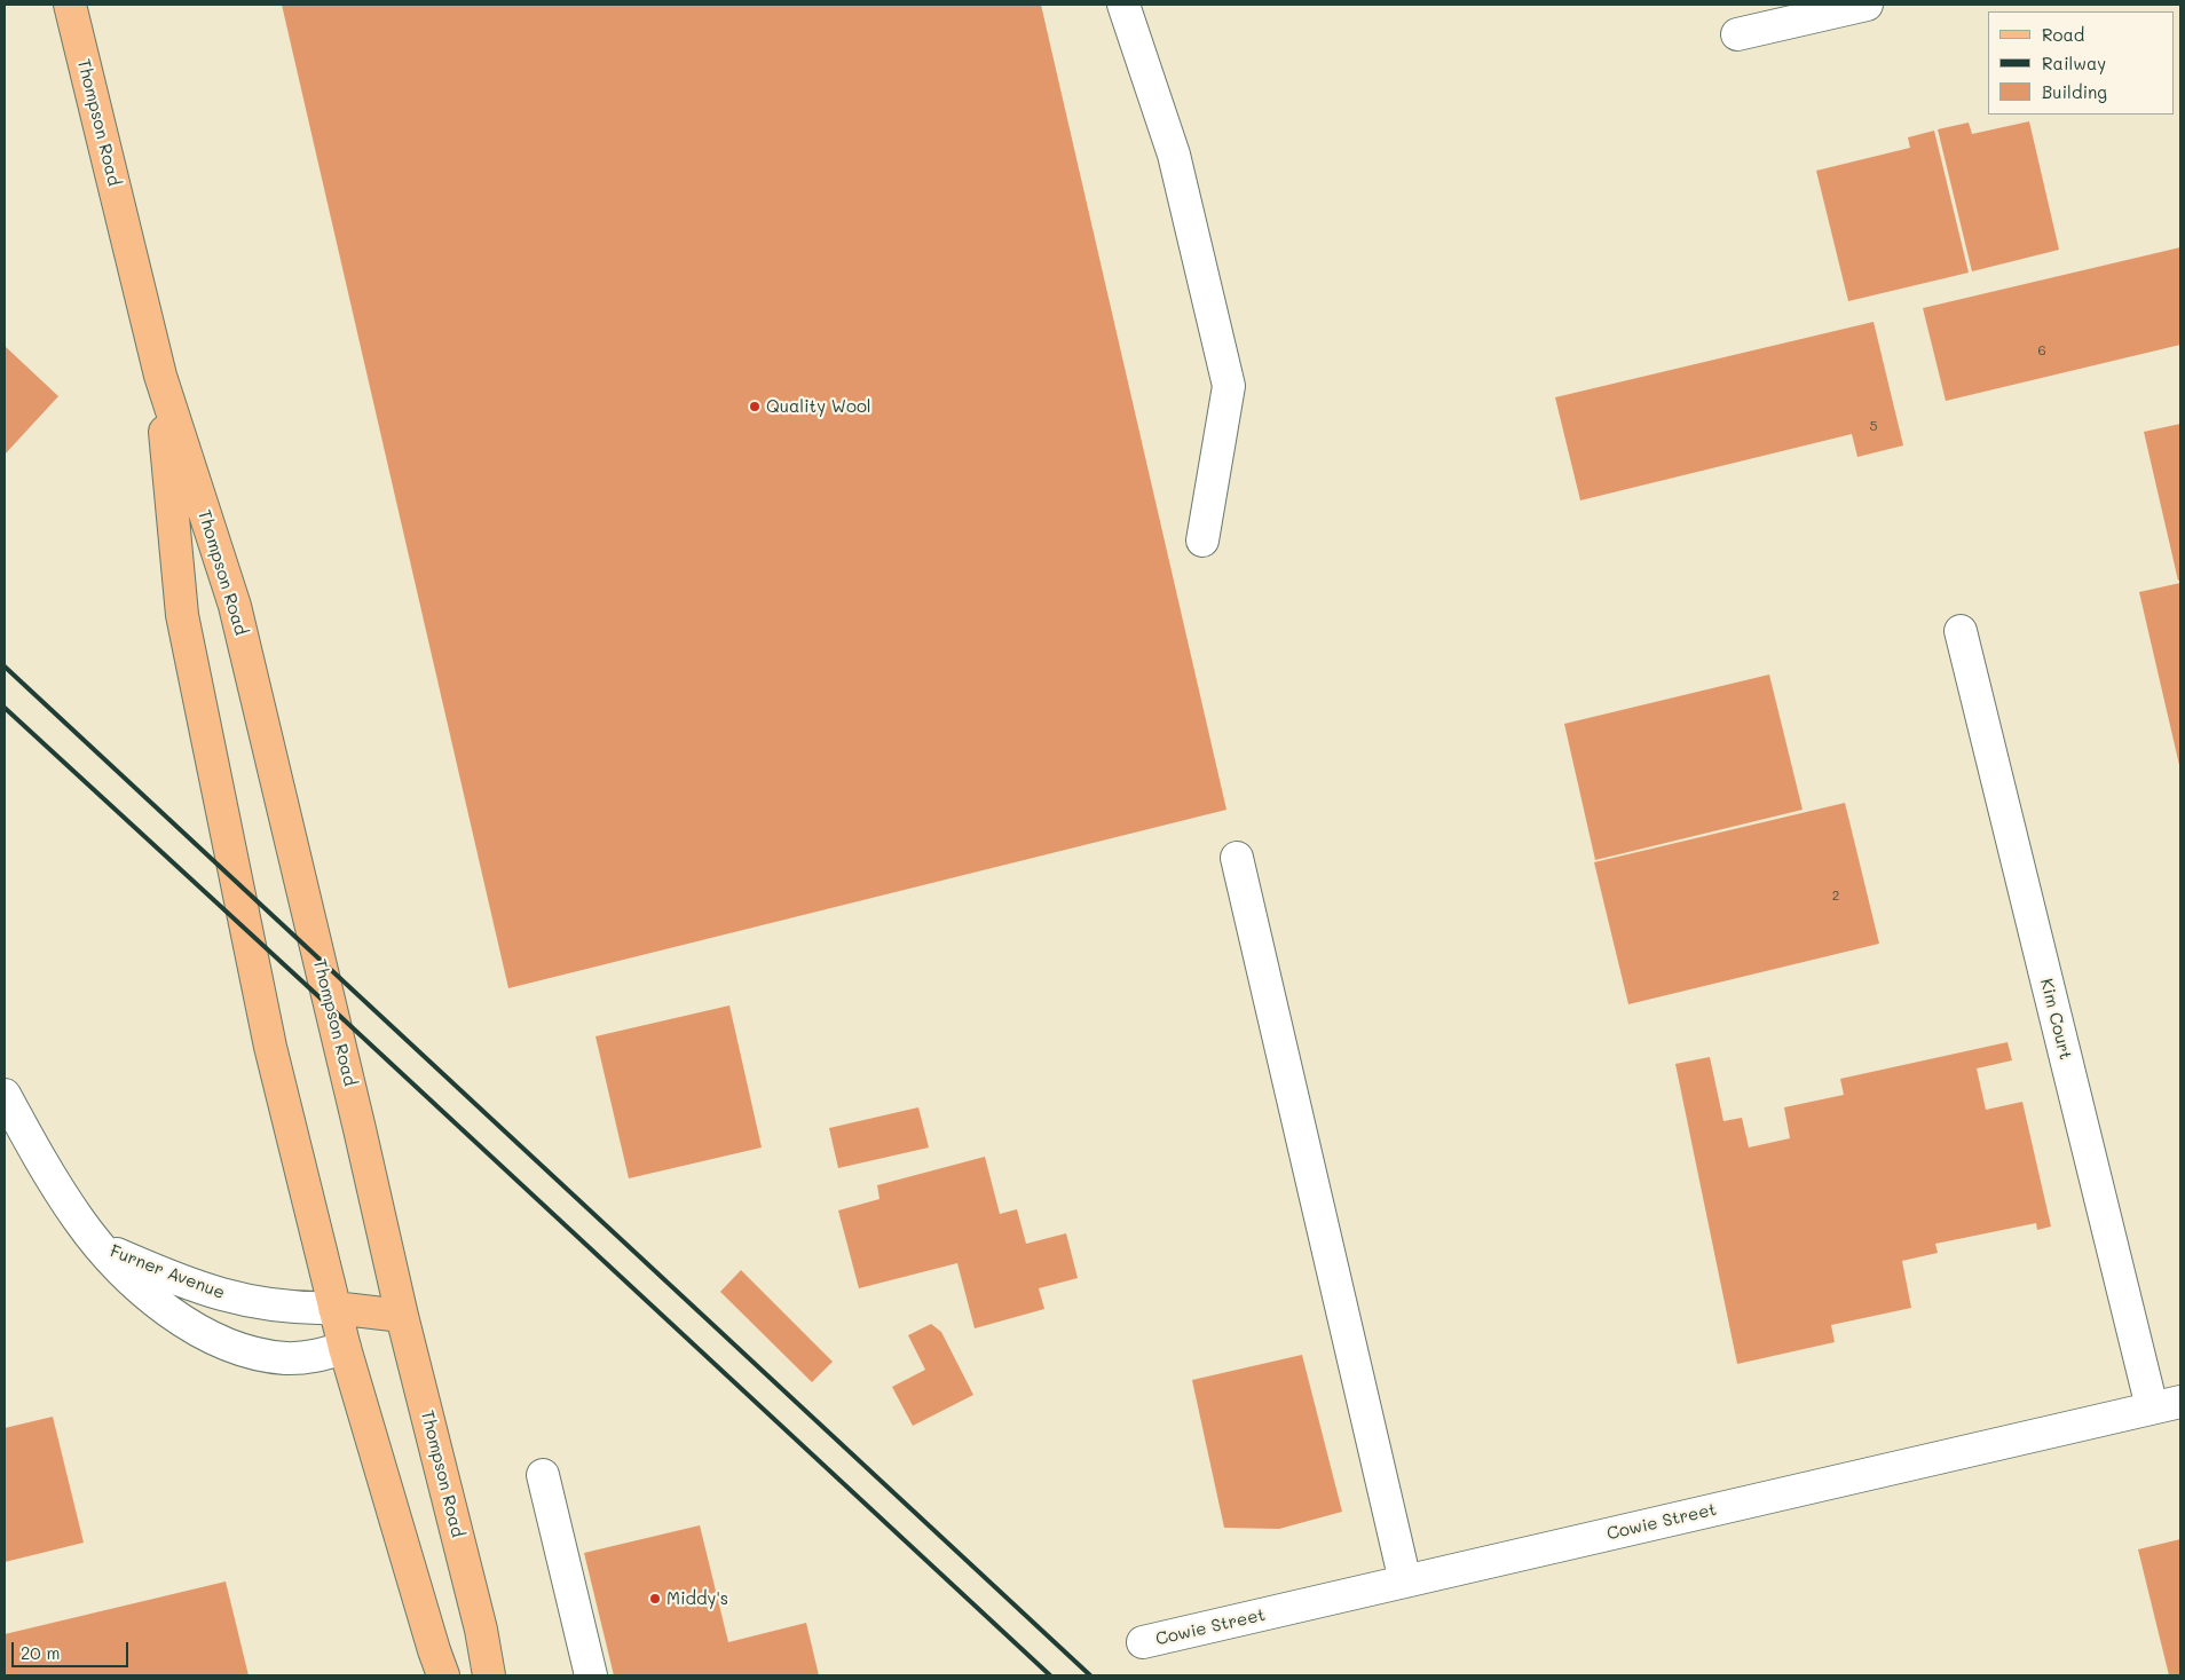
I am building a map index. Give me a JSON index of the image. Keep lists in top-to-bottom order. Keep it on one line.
{"streets":{"main road":["Thompson Road"],"street":["Kim Court","Furner Avenue","Cowie Street"]},"crossings":[["Thompson Road","Furner Avenue"],["Kim Court","Cowie Street"]],"places":["Quality Wool","Middy's"],"house_numbers":["6","5","2"],"legend":["Road","Railway","Building"],"scale_bar":"20 m"}
